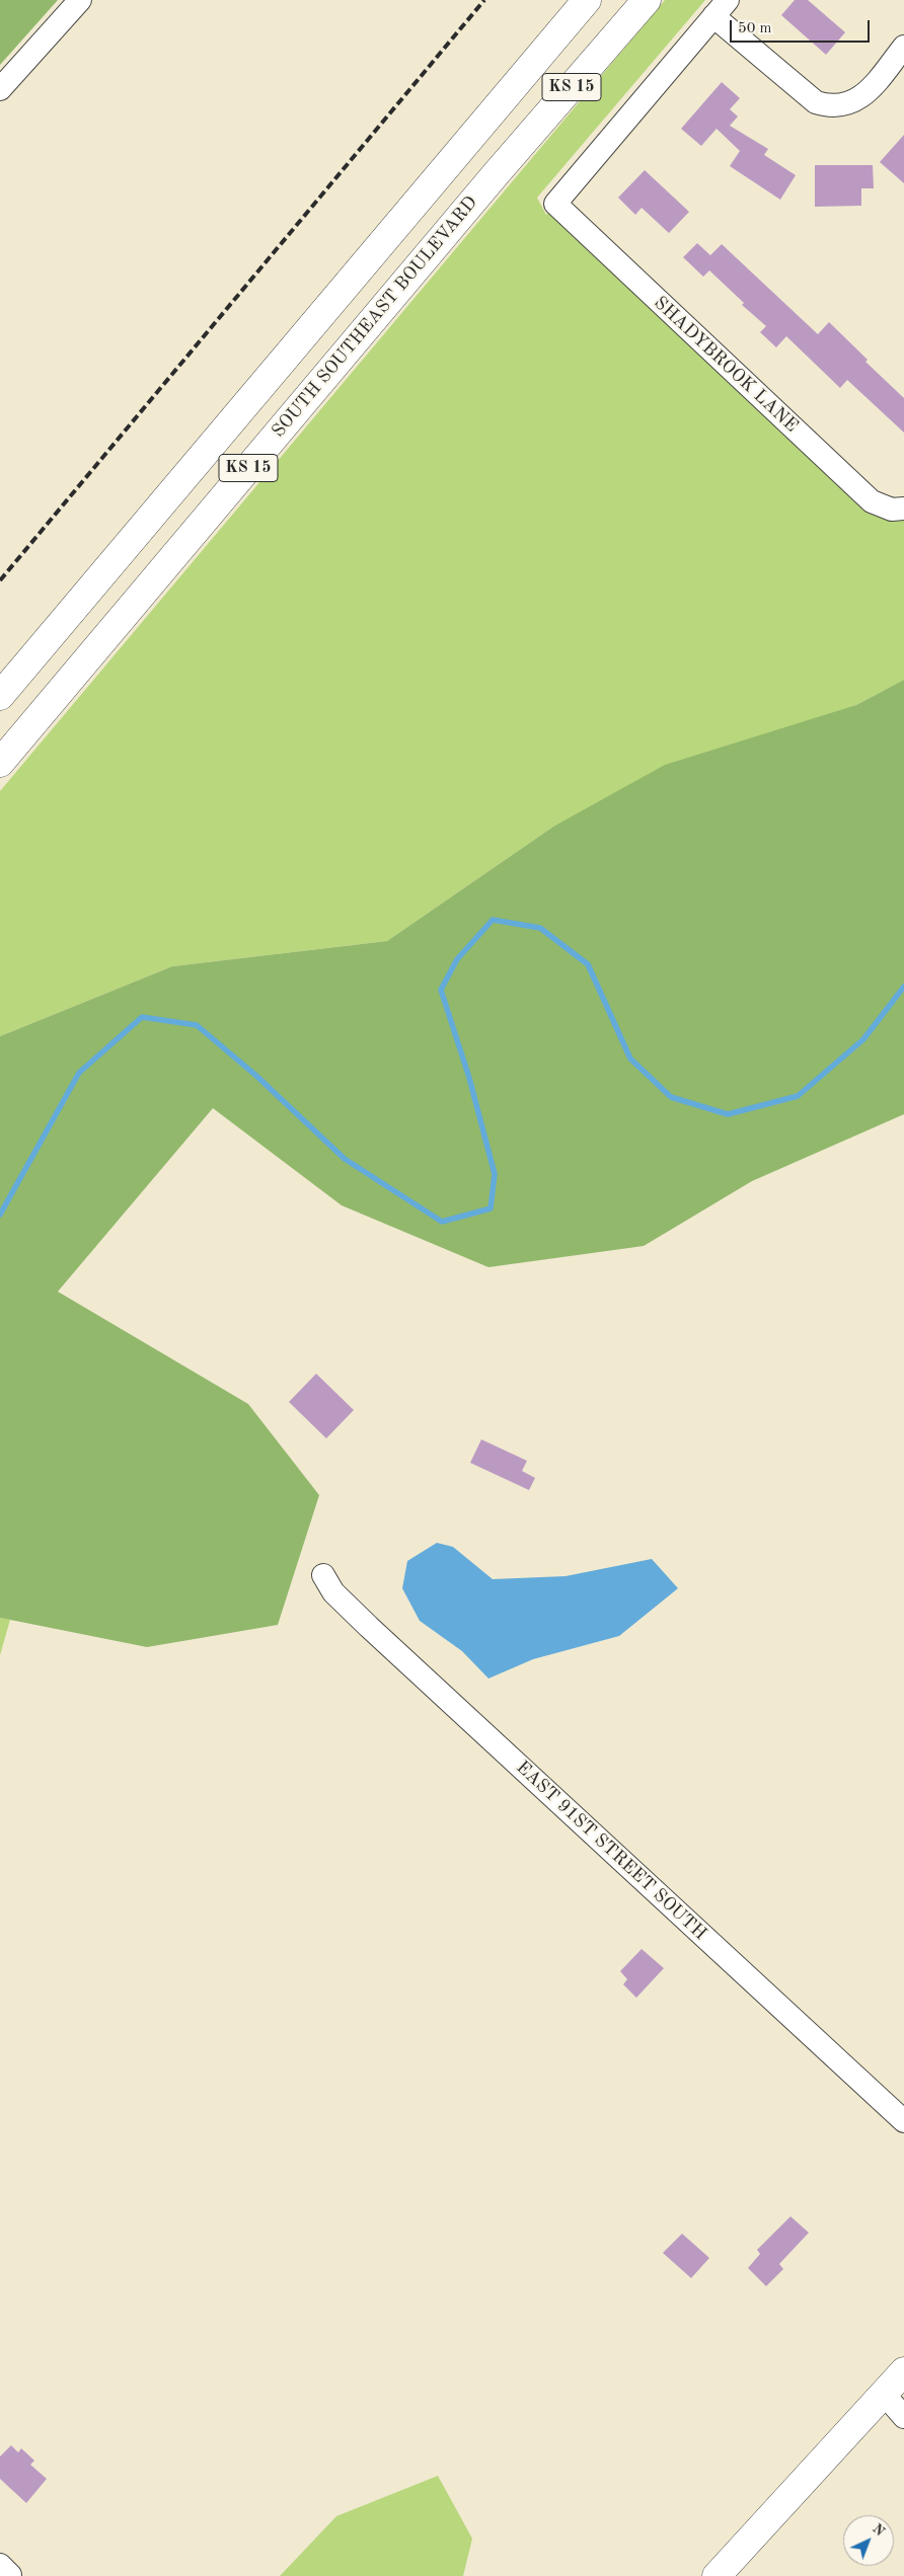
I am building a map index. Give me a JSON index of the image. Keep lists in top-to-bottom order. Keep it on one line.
{"streets":{"main road":["KS 15","SOUTH SOUTHEAST BOULEVARD"],"street":["SHADYBROOK LANE","EAST 91ST STREET SOUTH"]},"scale_bar":"50 m","north":"top right"}
